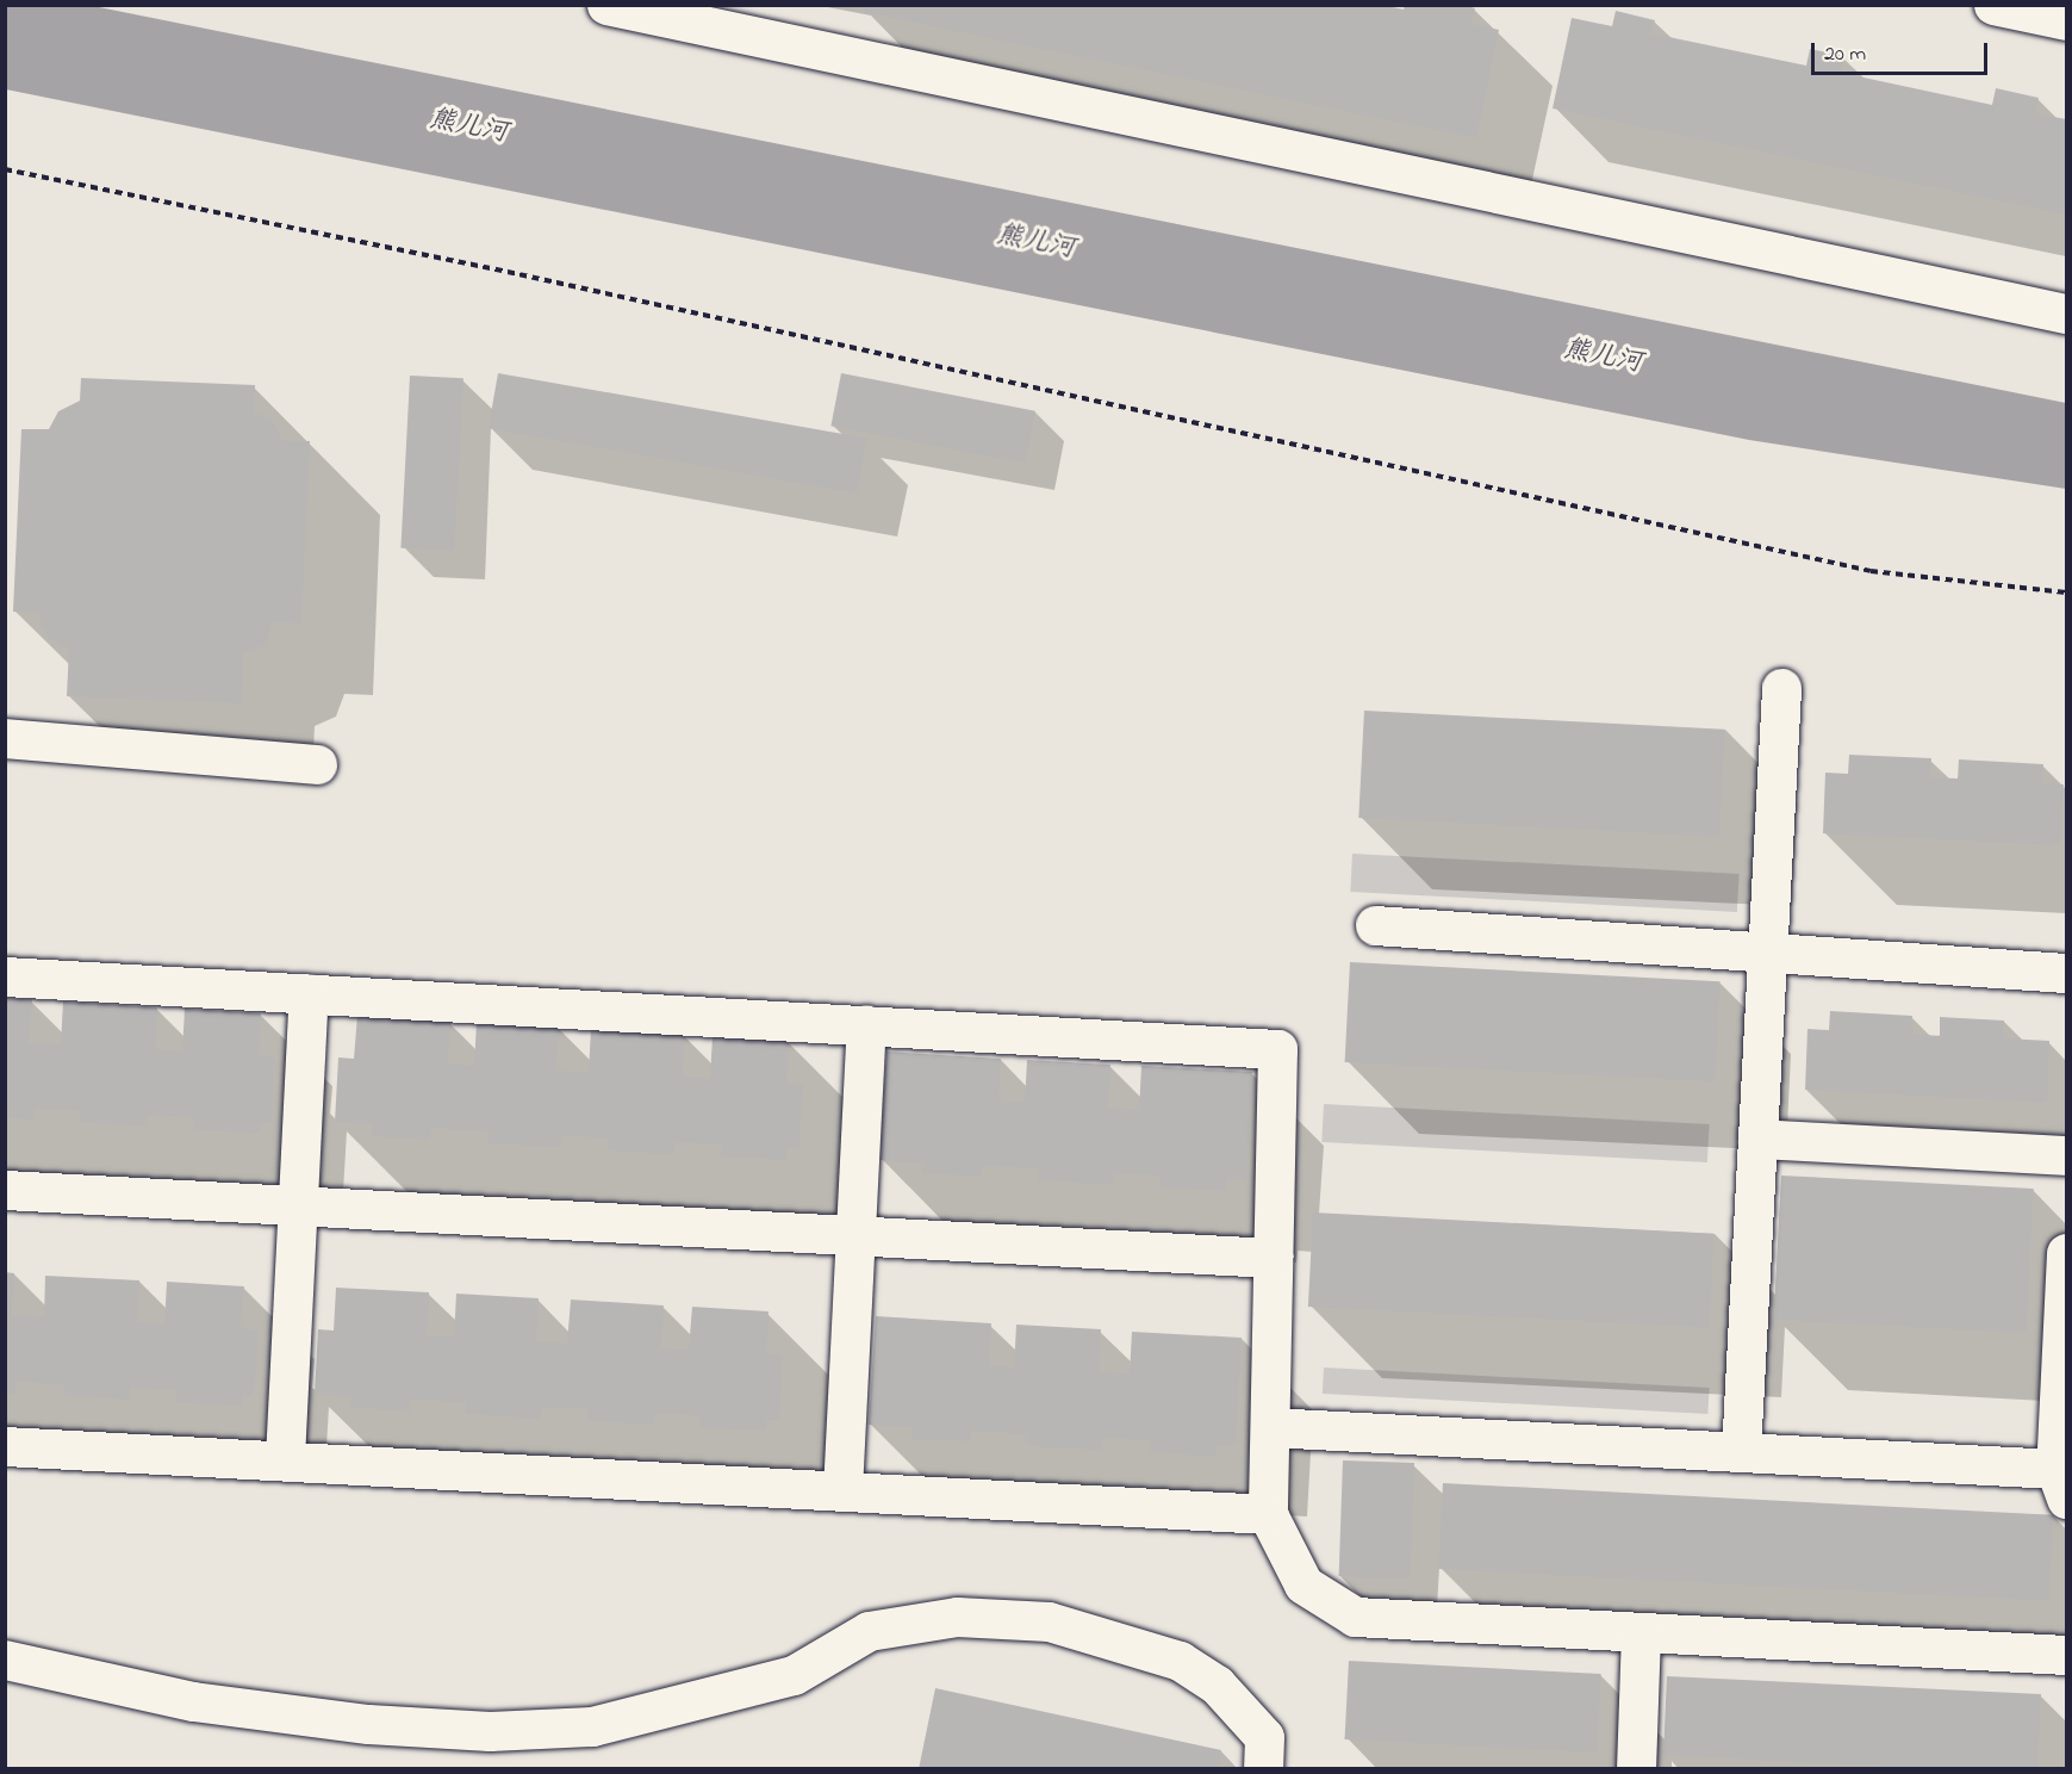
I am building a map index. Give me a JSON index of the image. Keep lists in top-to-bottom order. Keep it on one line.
{"water":["熊儿河"],"scale_bar":"20 m"}
